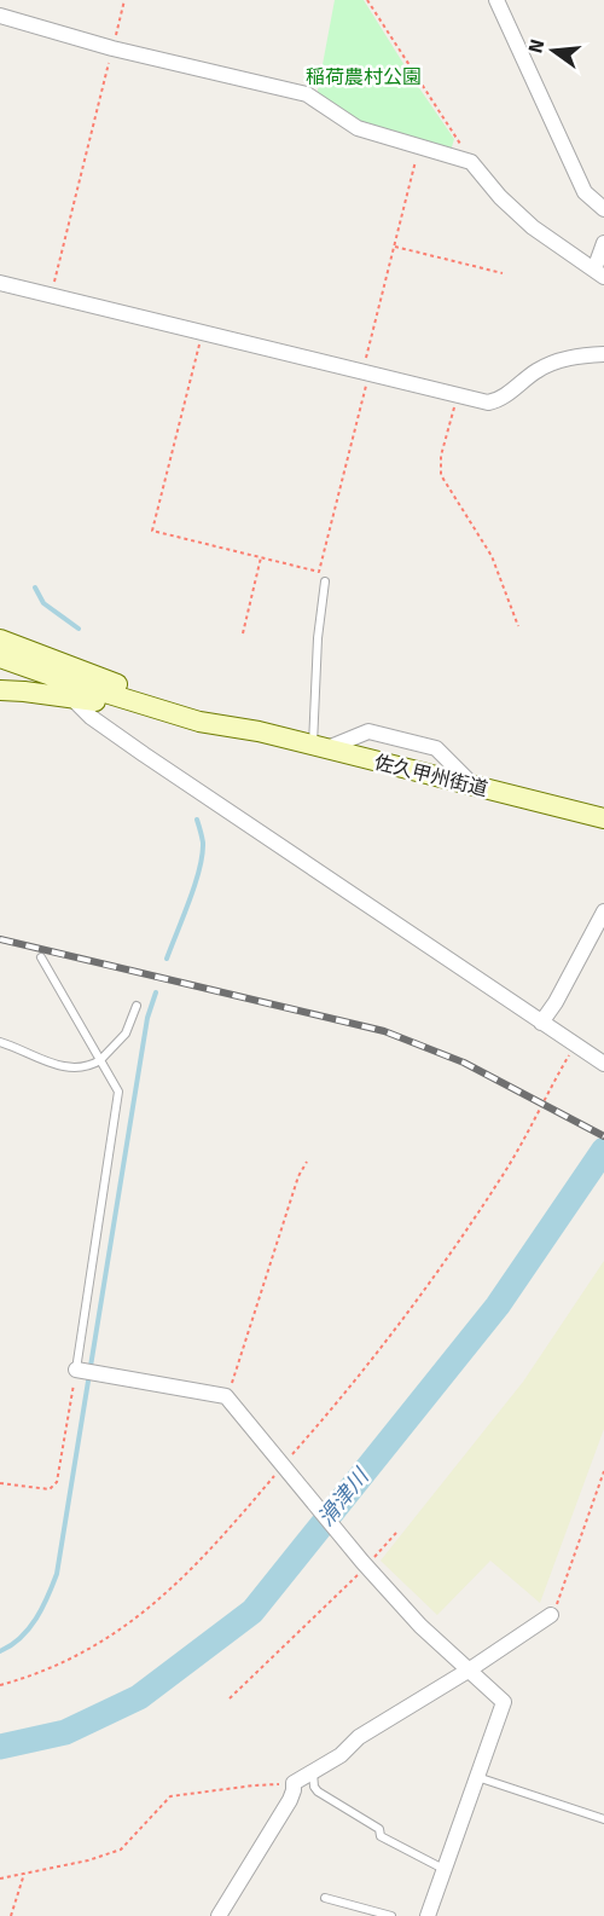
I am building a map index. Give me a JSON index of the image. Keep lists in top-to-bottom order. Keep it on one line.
{"streets":{"main road":["佐久甲州街道"]},"water":["滑津川"],"parks":["稲荷農村公園"],"north":"left"}
